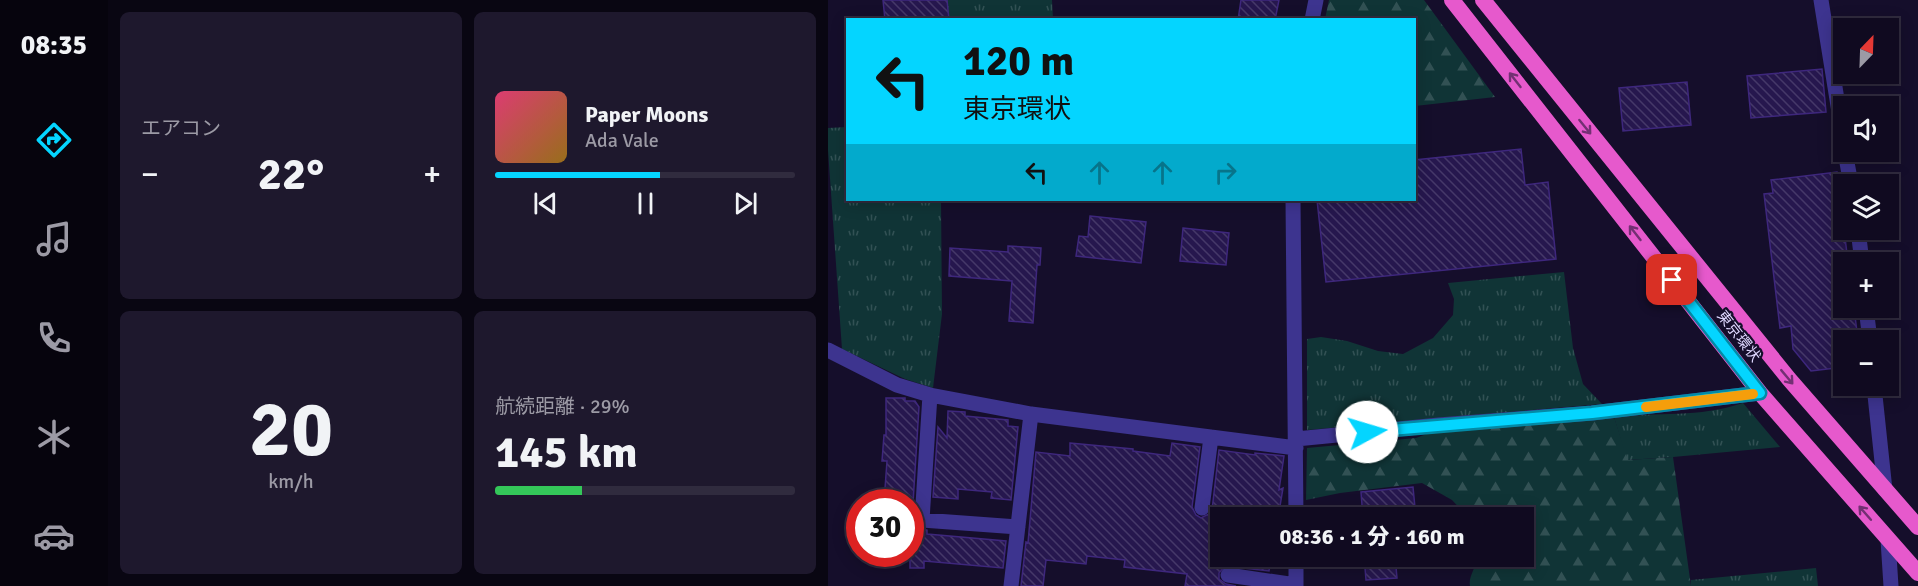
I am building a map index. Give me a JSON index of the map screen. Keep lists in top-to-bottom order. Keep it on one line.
{"streets":{"highway":["東京環状"]},"north":"top right","page":{"tabs":"08:35","tile":["エアコン",["20","km/h"],["航続距離 · 29%","145 km"]],"map_buttons":["+","−"],"turn":["120 m","東京環状"],"song":["Paper Moons","Ada Vale"],"heat":["−","22°","+"],"limit":"30","trip":"08:36 · 1 分 · 160 m"}}
